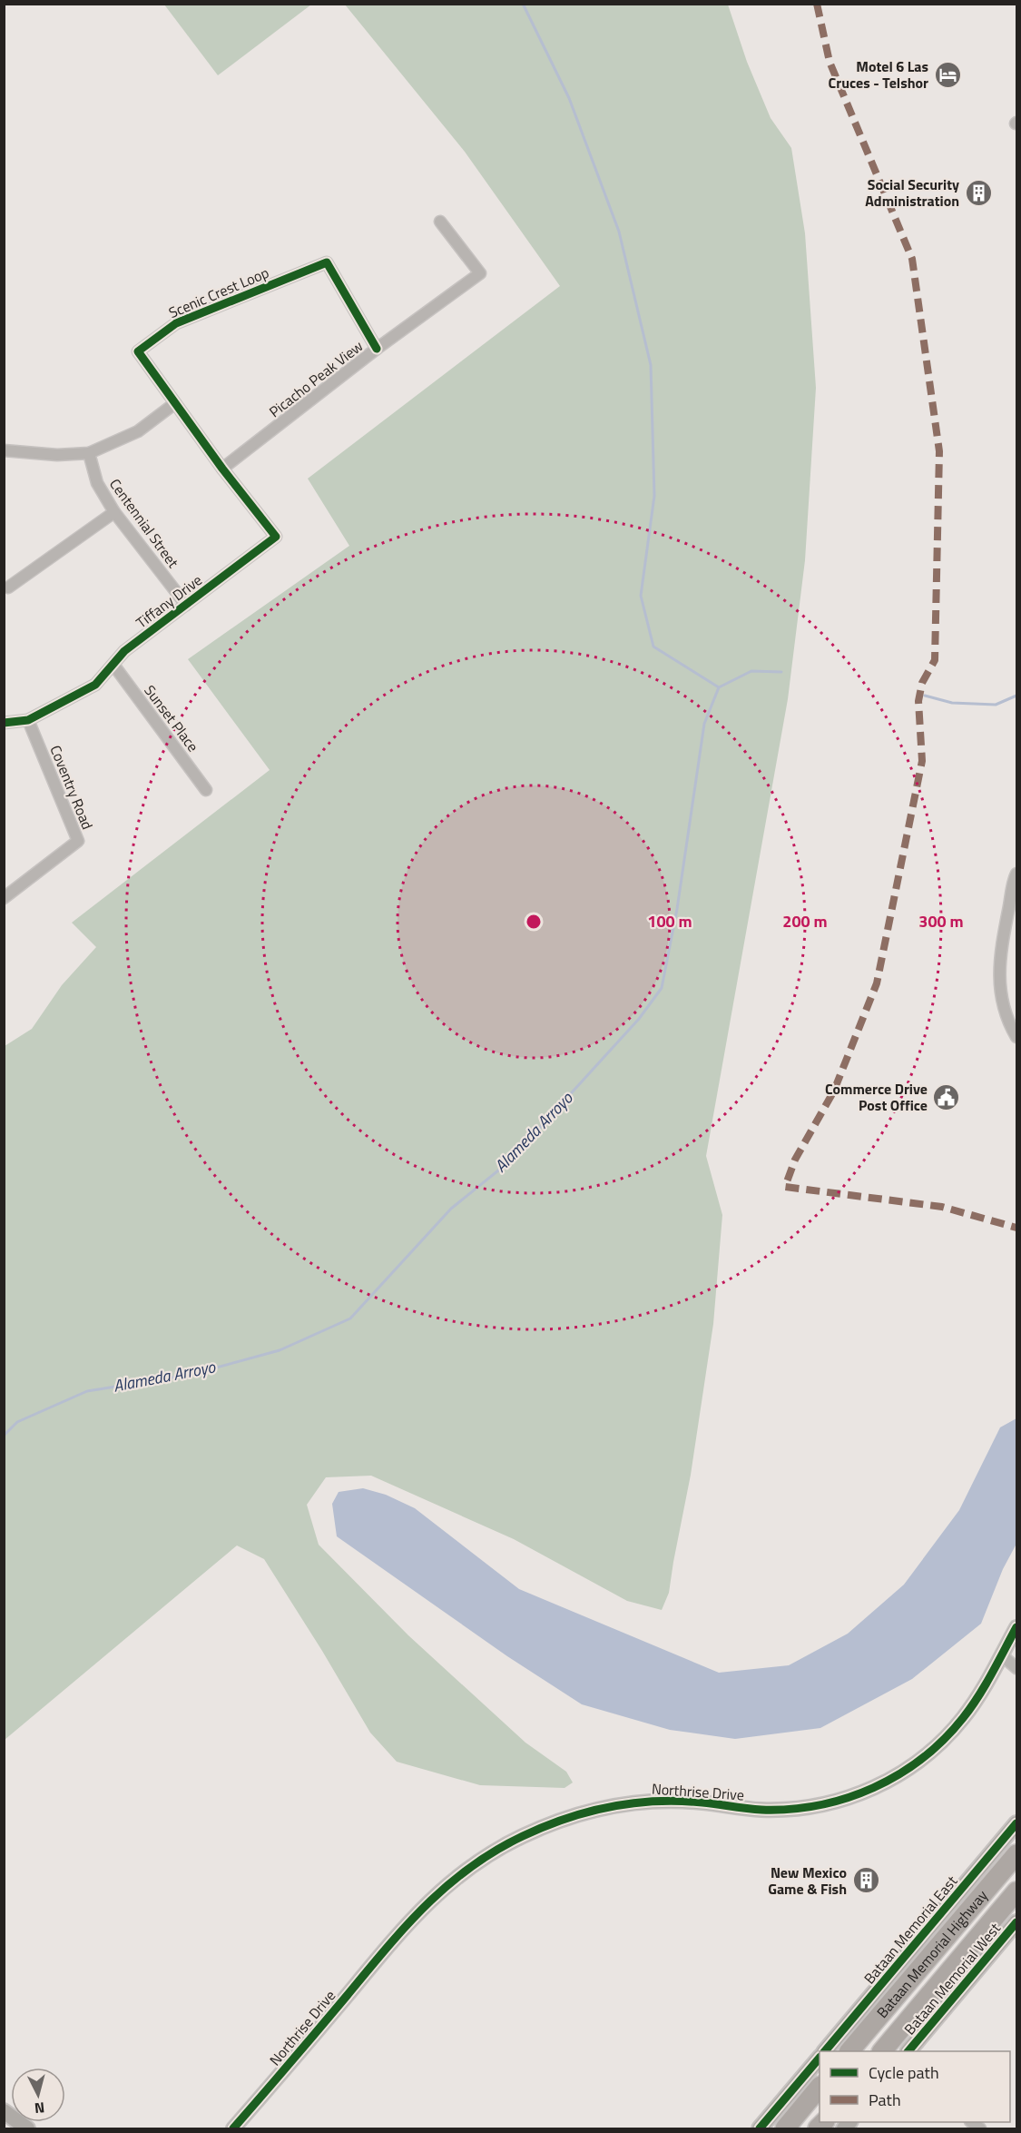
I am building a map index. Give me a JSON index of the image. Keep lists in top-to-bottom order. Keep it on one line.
{"streets":{"highway":["Bataan Memorial Highway"],"main road":["Bataan Memorial East","Bataan Memorial West"],"street":["Scenic Crest Loop","Picacho Peak View","Centennial Street","Tiffany Drive","Sunset Place","Coventry Road","Northrise Drive"]},"crossings":[["Scenic Crest Loop","Picacho Peak View"],["Scenic Crest Loop","Tiffany Drive"],["Picacho Peak View","Tiffany Drive"],["Centennial Street","Tiffany Drive"],["Tiffany Drive","Sunset Place"],["Tiffany Drive","Coventry Road"]],"water":["Alameda Arroyo"],"places":{"hotel":["Motel 6 Las Cruces - Telshor"],"building":["Social Security Administration","New Mexico Game & Fish"],"public building":["Commerce Drive Post Office"]},"legend":["Cycle path","Path"],"north":"bottom","rings":["100 m","200 m","300 m"]}
